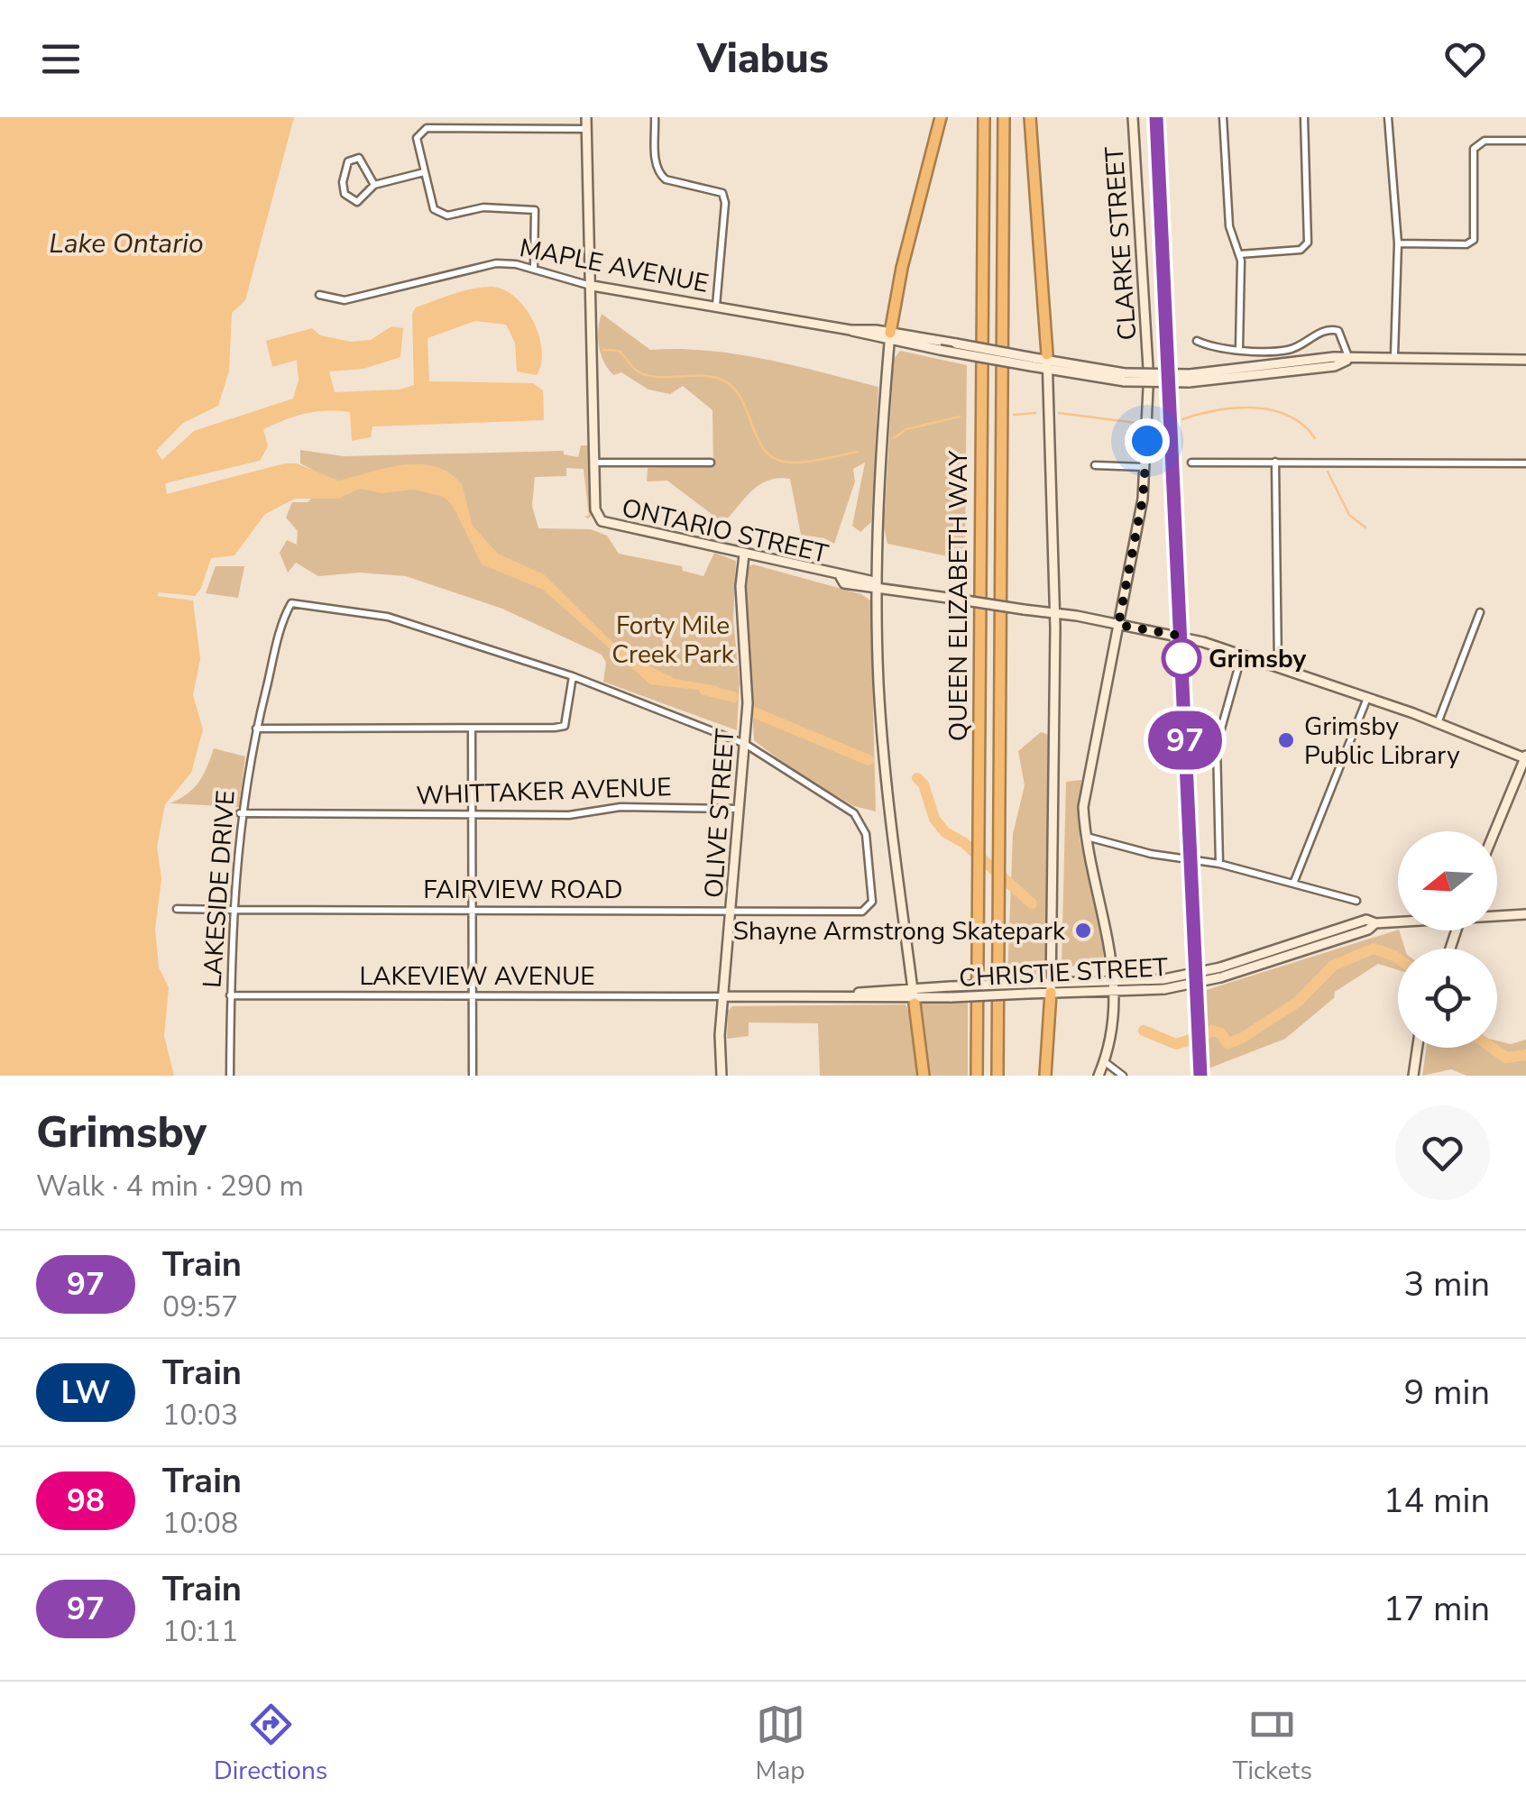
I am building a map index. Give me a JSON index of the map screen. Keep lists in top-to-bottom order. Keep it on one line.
{"streets":{"highway":["QUEEN ELIZABETH WAY"],"street":["CLARKE STREET","MAPLE AVENUE","ONTARIO STREET","WHITTAKER AVENUE","OLIVE STREET","LAKESIDE DRIVE","FAIRVIEW ROAD","CHRISTIE STREET","LAKEVIEW AVENUE"]},"crossings":[["ONTARIO STREET","OLIVE STREET"],["WHITTAKER AVENUE","OLIVE STREET"],["WHITTAKER AVENUE","LAKESIDE DRIVE"],["OLIVE STREET","FAIRVIEW ROAD"],["OLIVE STREET","CHRISTIE STREET"],["OLIVE STREET","LAKEVIEW AVENUE"],["LAKESIDE DRIVE","FAIRVIEW ROAD"],["LAKESIDE DRIVE","LAKEVIEW AVENUE"],["CHRISTIE STREET","LAKEVIEW AVENUE"]],"water":["Lake Ontario"],"parks":["Forty Mile Creek Park"],"places":["Grimsby","Grimsby Public Library","Shayne Armstrong Skatepark"],"north":"left","page":{"header":"Viabus","on_map":"97","heading":["Grimsby","Walk · 4 min · 290 m"],"list":[{"mark":"97","name":"Train","note":"09:57","value":"3 min"},{"mark":"LW","name":"Train","note":"10:03","value":"9 min"},{"mark":"98","name":"Train","note":"10:08","value":"14 min"},{"mark":"97","name":"Train","note":"10:11","value":"17 min"}],"tabs":["Directions","Map","Tickets"]}}
